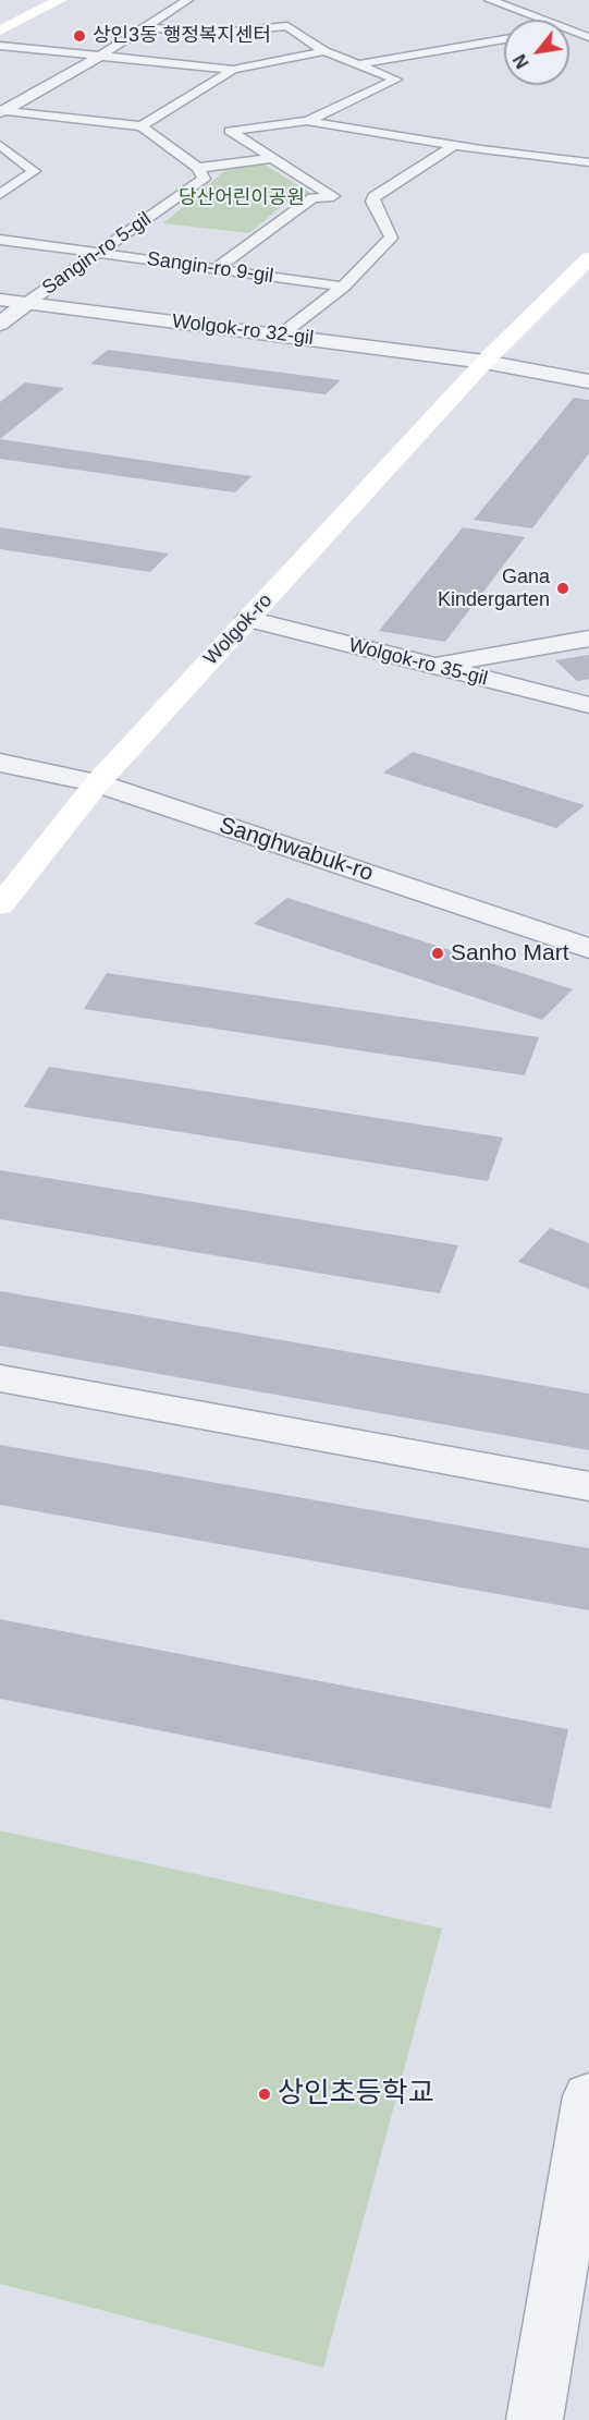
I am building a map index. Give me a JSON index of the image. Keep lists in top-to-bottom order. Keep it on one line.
{"streets":{"main road":["Wolgok-ro"],"street":["Wolgok-ro 32-gil","Wolgok-ro 35-gil","Sanghwabuk-ro"],"lane":["Sangin-ro 5-gil","Sangin-ro 9-gil"]},"crossings":[["Sangin-ro 5-gil","Sangin-ro 9-gil"],["Sangin-ro 5-gil","Wolgok-ro 32-gil"],["Wolgok-ro 32-gil","Wolgok-ro"],["Wolgok-ro","Wolgok-ro 35-gil"],["Wolgok-ro","Sanghwabuk-ro"]],"parks":["당산어린이공원"],"places":["상인3동 행정복지센터","Gana Kindergarten","Sanho Mart","상인초등학교"],"north":"bottom left"}
